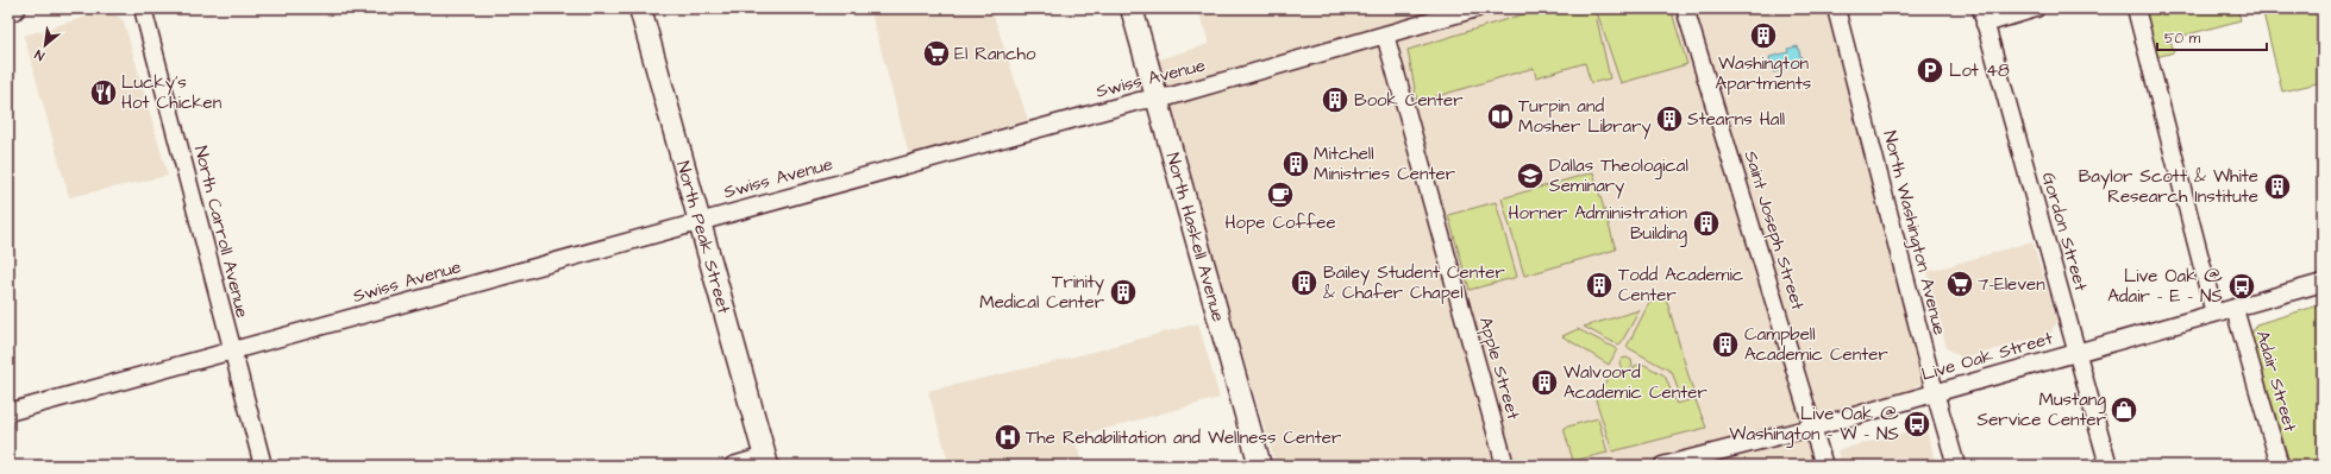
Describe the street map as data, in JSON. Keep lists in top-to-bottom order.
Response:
{
  "streets": {
    "main road": ["North Peak Street", "North Haskell Avenue"],
    "street": [
      "Swiss Avenue",
      "Saint Joseph Street",
      "North Carroll Avenue",
      "Gordon Street",
      "North Washington Avenue",
      "Live Oak Street",
      "Apple Street",
      "Adair Street"
    ]
  },
  "crossings": [
    ["Swiss Avenue", "North Carroll Avenue"],
    ["Swiss Avenue", "North Peak Street"],
    ["Swiss Avenue", "North Haskell Avenue"],
    ["Swiss Avenue", "Apple Street"],
    ["Saint Joseph Street", "Live Oak Street"],
    ["Gordon Street", "Live Oak Street"],
    ["North Washington Avenue", "Live Oak Street"],
    ["Live Oak Street", "Adair Street"]
  ],
  "places": {
    "building": [
      "Washington Apartments",
      "Book Center",
      "Stearns Hall",
      "Mitchell Ministries Center",
      "Baylor Scott & White Research Institute",
      "Horner Administration Building",
      "Bailey Student Center & Chafer Chapel",
      "Todd Academic Center",
      "Trinity Medical Center",
      "Campbell Academic Center",
      "Walvoord Academic Center"
    ],
    "supermarket": ["El Rancho", "7-Eleven"],
    "parking": ["Lot 48"],
    "restaurant": ["Lucky’s Hot Chicken"],
    "library": ["Turpin and Mosher Library"],
    "school or university": ["Dallas Theological Seminary"],
    "cafe": ["Hope Coffee"],
    "bus stop": ["Live Oak @ Adair - E - NS", "Live Oak @ Washington - W - NS"],
    "shop": ["Mustang Service Center"],
    "hospital": ["The Rehabilitation and Wellness Center"]
  },
  "scale_bar": "50 m",
  "north": "bottom left"
}
